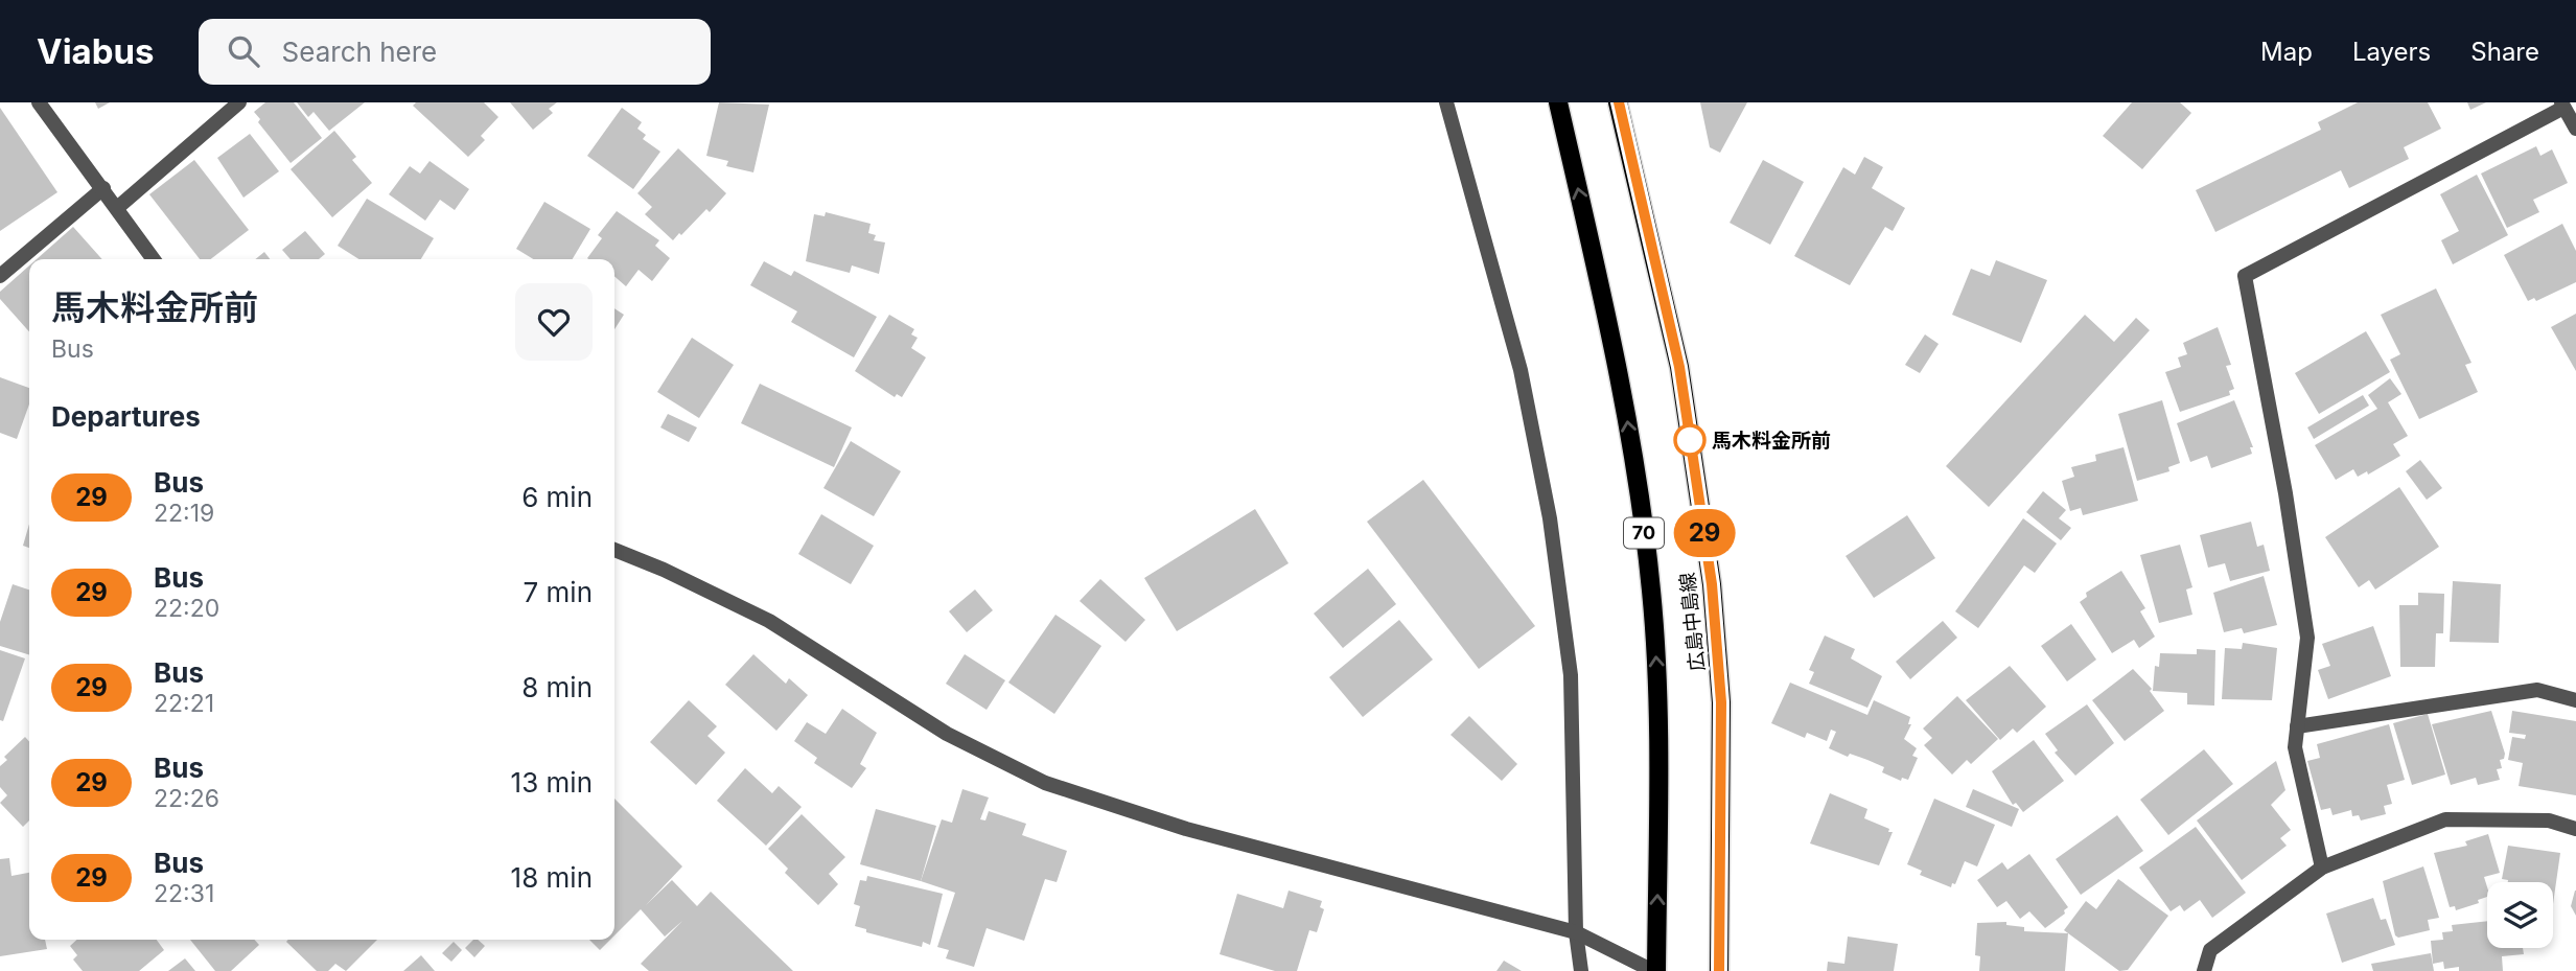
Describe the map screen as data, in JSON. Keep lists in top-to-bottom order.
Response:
{
  "streets": {
    "main road": ["70", "広島中島線"]
  },
  "places": ["馬木料金所前"],
  "lines": ["bus line 29"],
  "page": {
    "header": "Viabus",
    "search": "Search here",
    "nav": ["Map", "Layers", "Share"],
    "on_map": "29",
    "heading": [
      ["馬木料金所前", "Bus"],
      "Departures"
    ],
    "list": [
      {
        "mark": "29",
        "name": "Bus",
        "note": "22:19",
        "value": "6 min"
      },
      {
        "mark": "29",
        "name": "Bus",
        "note": "22:20",
        "value": "7 min"
      },
      {
        "mark": "29",
        "name": "Bus",
        "note": "22:21",
        "value": "8 min"
      },
      {
        "mark": "29",
        "name": "Bus",
        "note": "22:26",
        "value": "13 min"
      },
      {
        "mark": "29",
        "name": "Bus",
        "note": "22:31",
        "value": "18 min"
      }
    ]
  }
}
